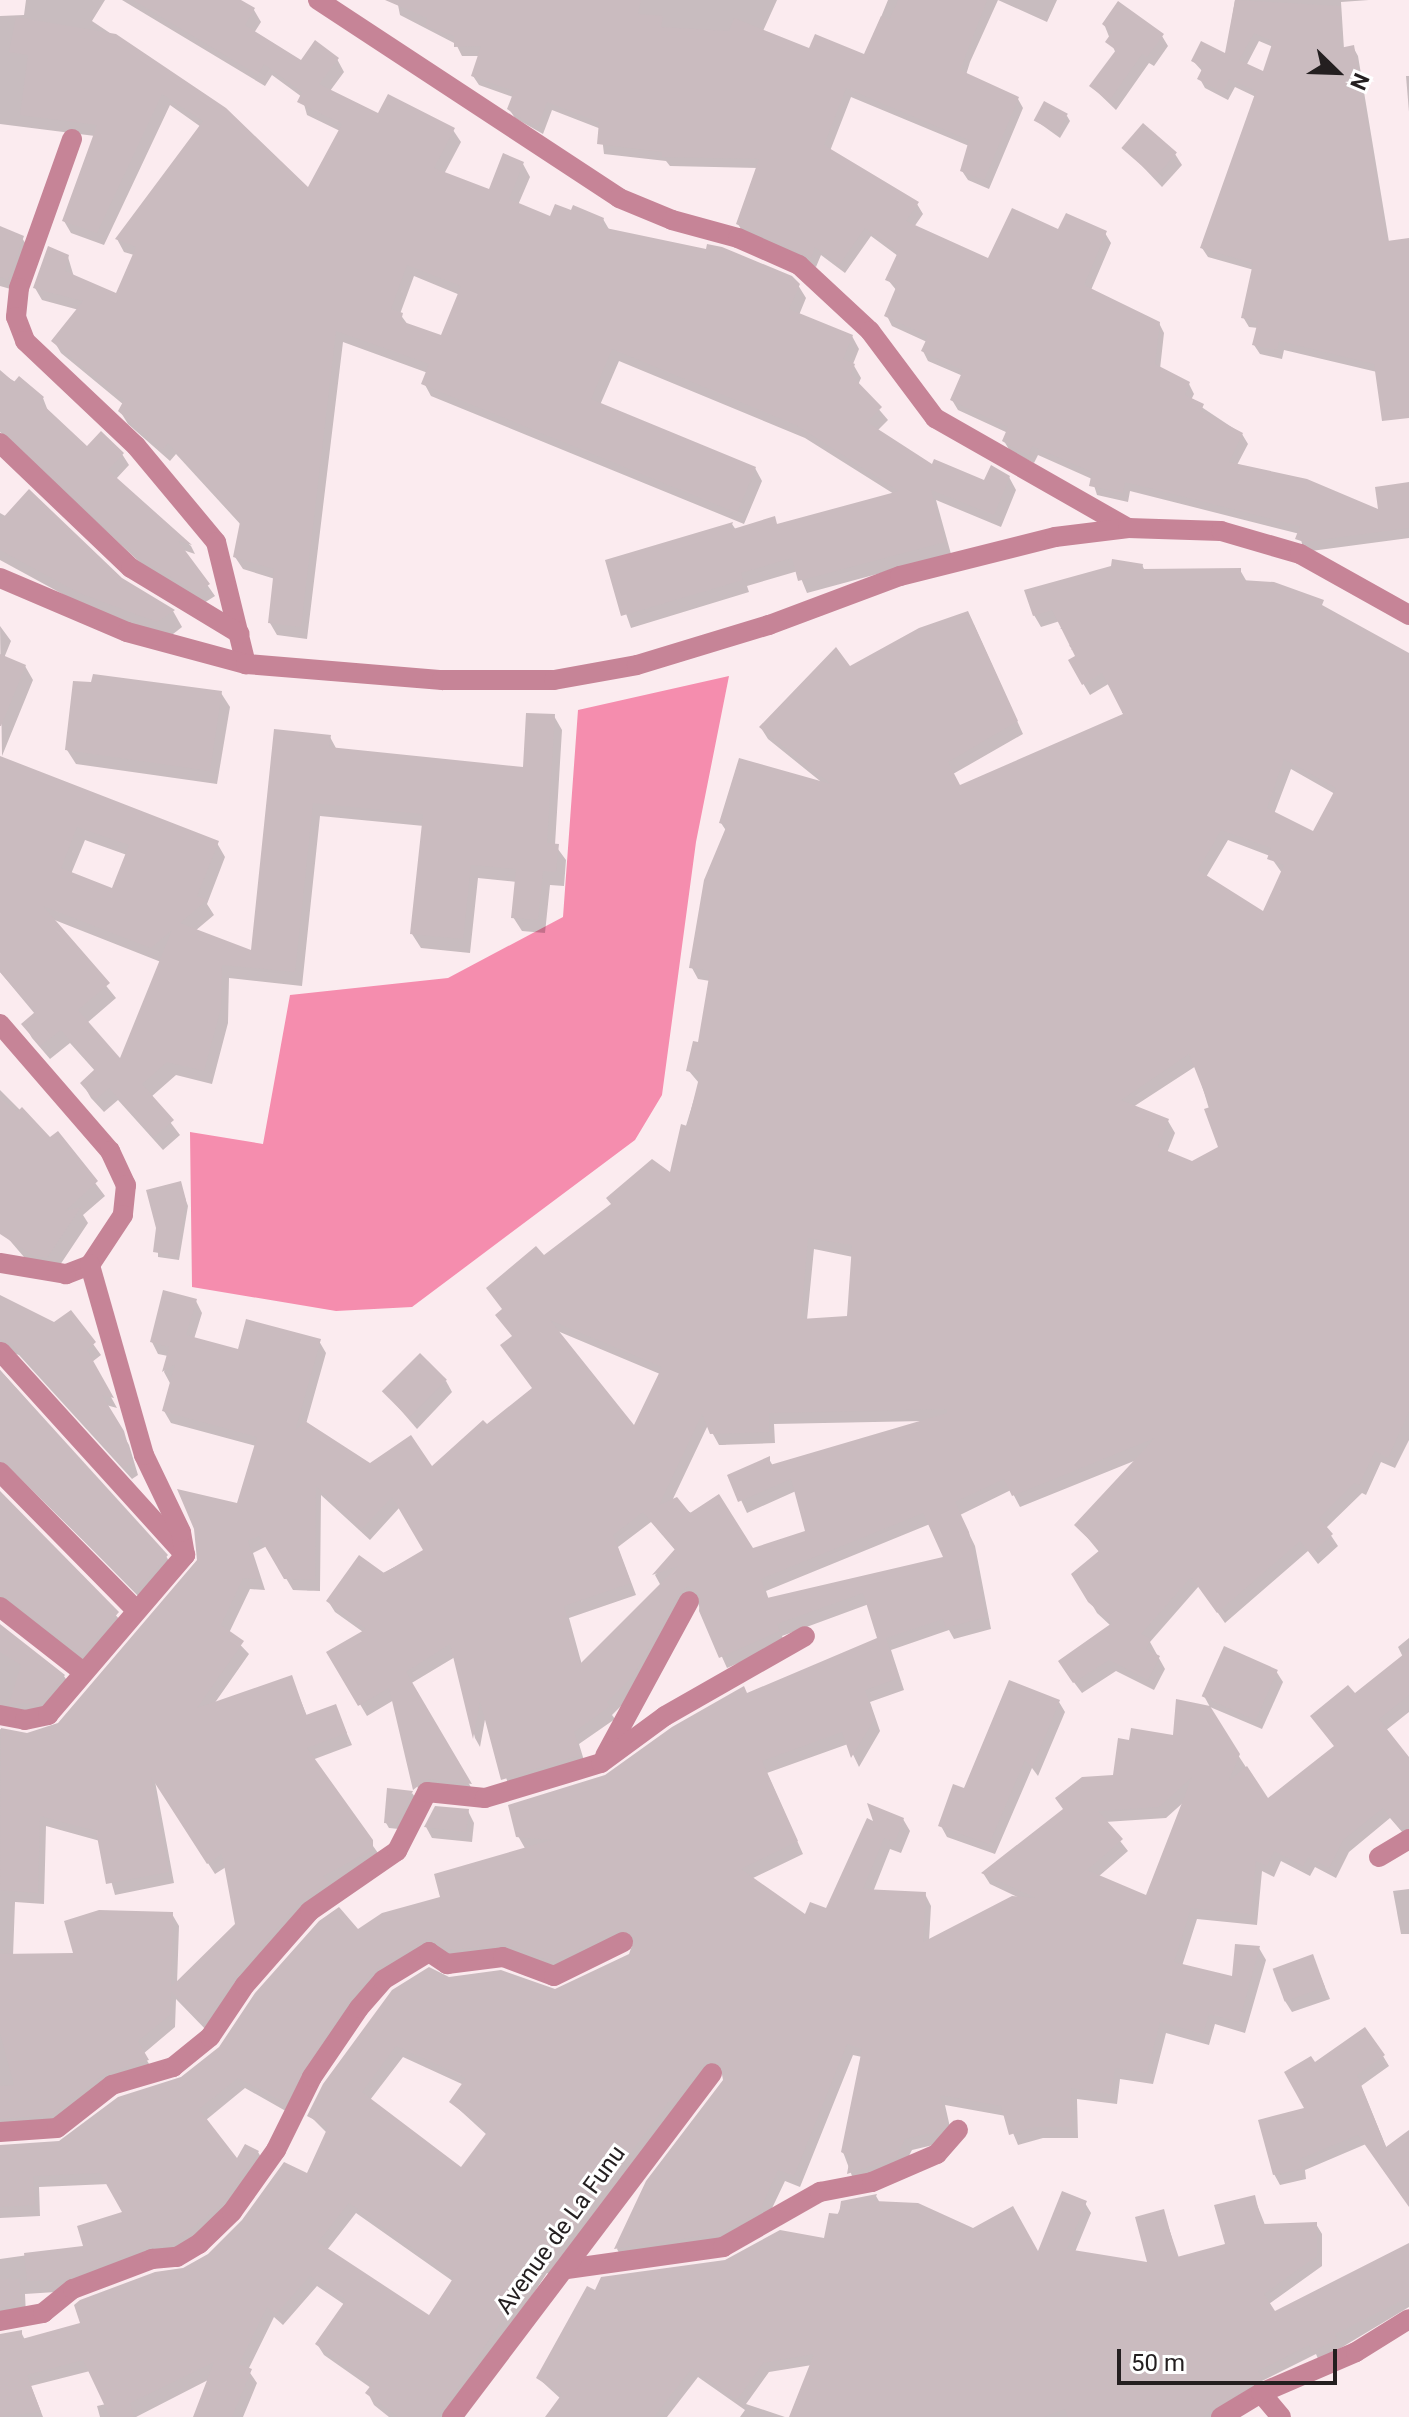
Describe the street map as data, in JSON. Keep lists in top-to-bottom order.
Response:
{
  "streets": {
    "street": ["Avenue de La Funu"]
  },
  "scale_bar": "50 m",
  "north": "bottom right"
}
